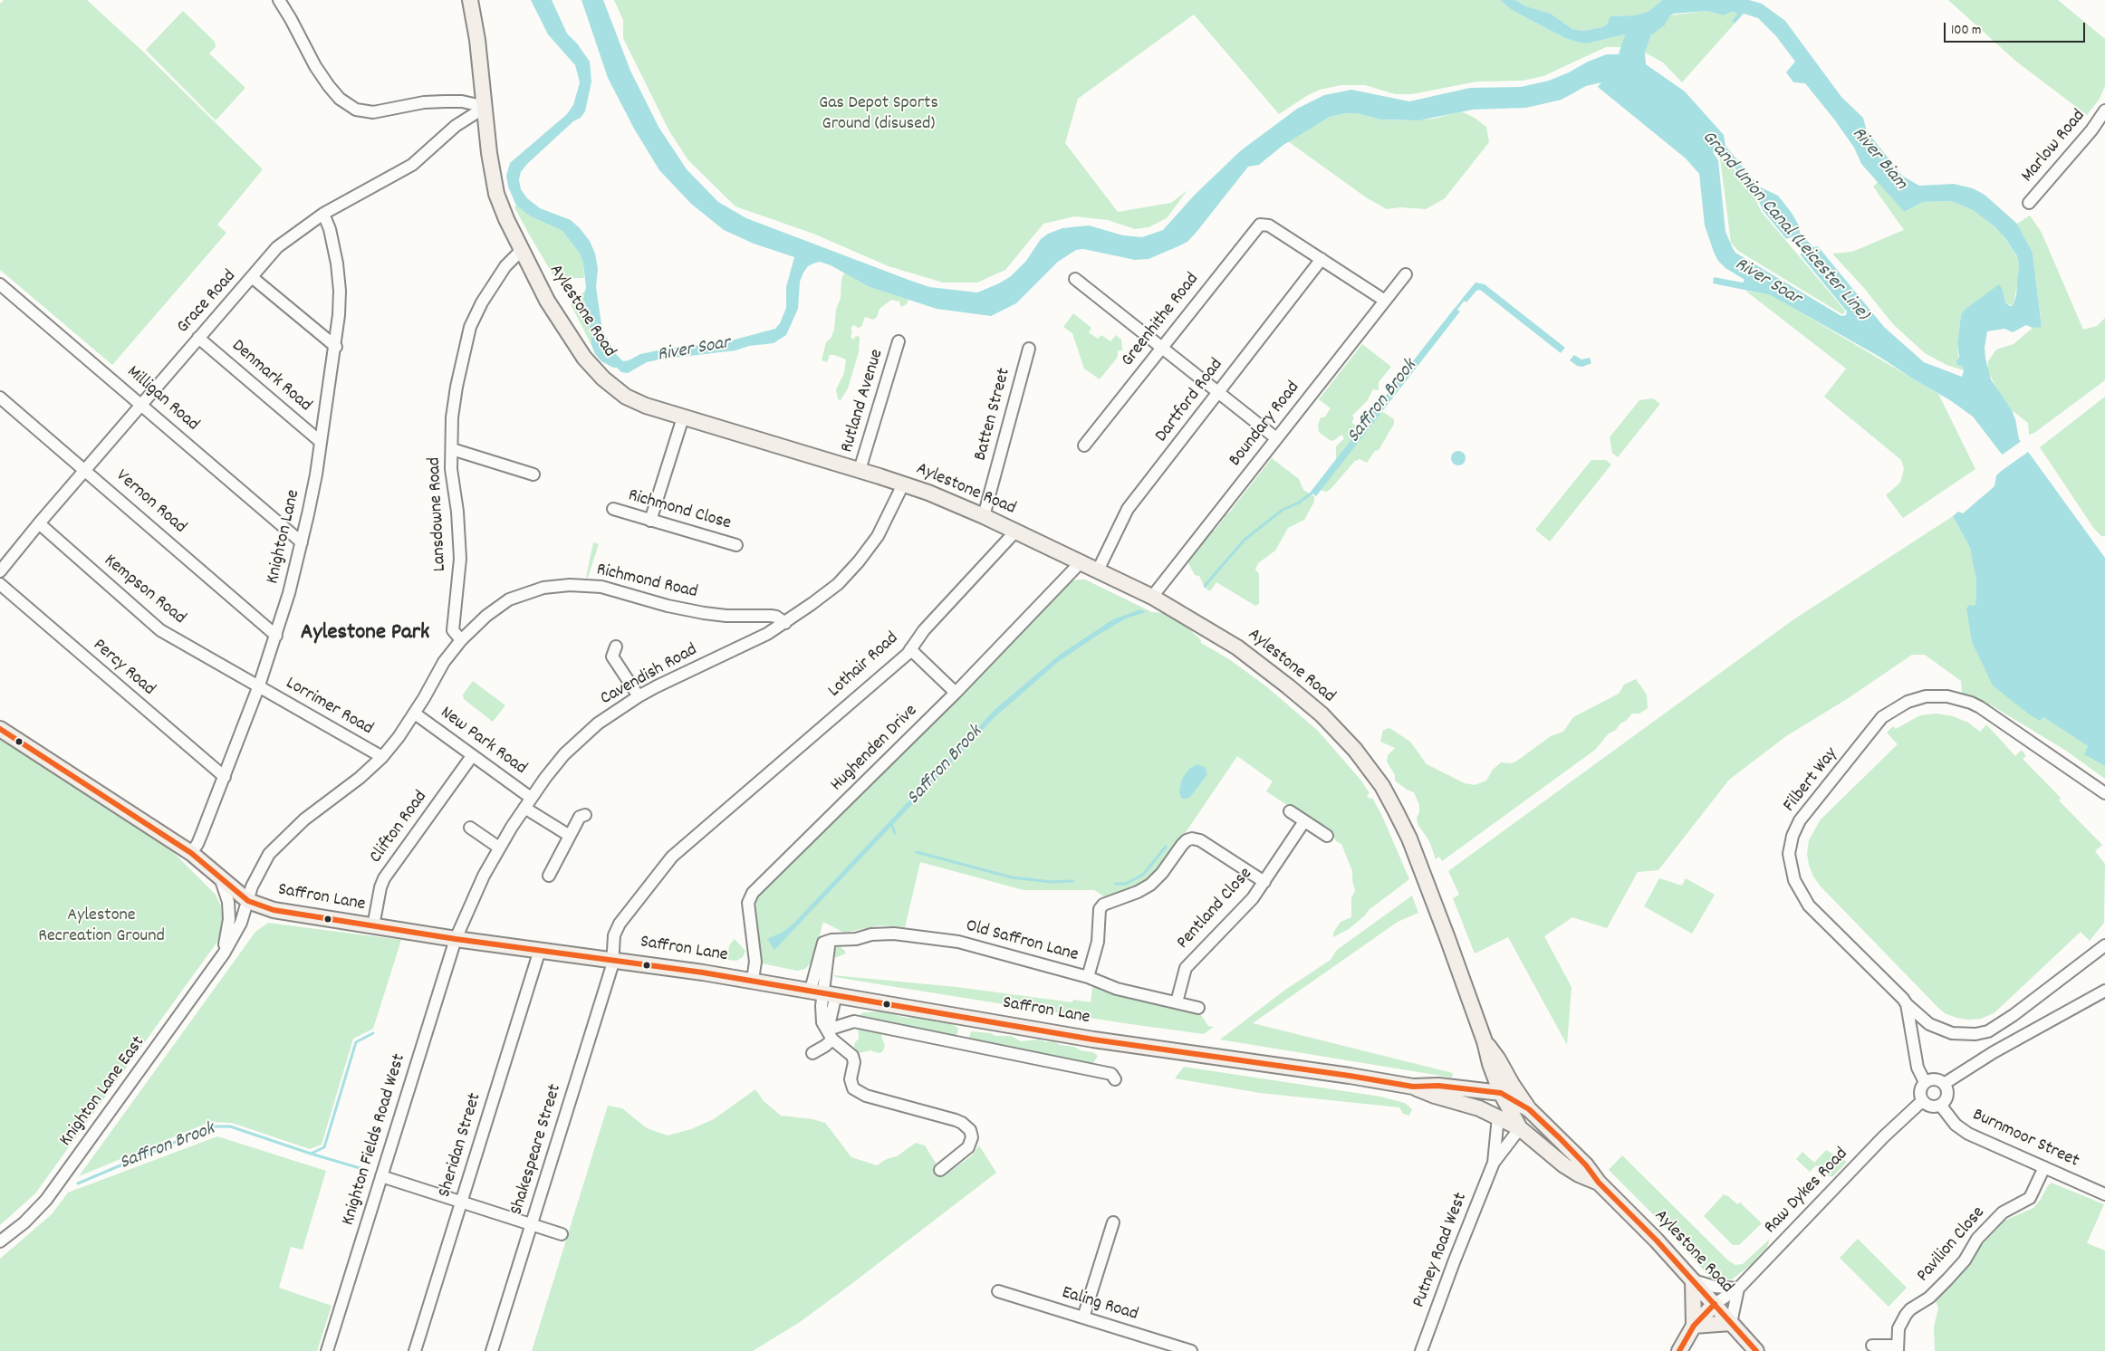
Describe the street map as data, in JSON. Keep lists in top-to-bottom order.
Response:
{
  "streets": {
    "main road": ["Aylestone Road", "Saffron Lane"],
    "street": [
      "Marlow Road",
      "Grace Road",
      "Greenhithe Road",
      "Denmark Road",
      "Milligan Road",
      "Rutland Avenue",
      "Dartford Road",
      "Batten Street",
      "Boundary Road",
      "Vernon Road",
      "Richmond Close",
      "Lansdowne Road",
      "Knighton Lane",
      "Richmond Road",
      "Kempson Road",
      "Lothair Road",
      "Percy Road",
      "Cavendish Road",
      "Lorrimer Road",
      "New Park Road",
      "Hughenden Drive",
      "Filbert Way",
      "Clifton Road",
      "Pentland Close",
      "Old Saffron Lane",
      "Knighton Lane East",
      "Burnmoor Street",
      "Knighton Fields Road West",
      "Sheridan Street",
      "Shakespeare Street",
      "Raw Dykes Road",
      "Pavilion Close",
      "Putney Road West",
      "Ealing Road"
    ]
  },
  "crossings": [
    ["Grace Road", "Aylestone Road"],
    ["Grace Road", "Denmark Road"],
    ["Grace Road", "Milligan Road"],
    ["Grace Road", "Vernon Road"],
    ["Grace Road", "Knighton Lane"],
    ["Grace Road", "Kempson Road"],
    ["Aylestone Road", "Rutland Avenue"],
    ["Aylestone Road", "Dartford Road"],
    ["Aylestone Road", "Batten Street"],
    ["Aylestone Road", "Boundary Road"],
    ["Aylestone Road", "Lansdowne Road"],
    ["Aylestone Road", "Lothair Road"],
    ["Aylestone Road", "Cavendish Road"],
    ["Aylestone Road", "Hughenden Drive"],
    ["Aylestone Road", "Saffron Lane"],
    ["Aylestone Road", "Raw Dykes Road"],
    ["Aylestone Road", "Putney Road West"],
    ["Greenhithe Road", "Dartford Road"],
    ["Denmark Road", "Knighton Lane"],
    ["Milligan Road", "Knighton Lane"],
    ["Vernon Road", "Knighton Lane"],
    ["Lansdowne Road", "Richmond Road"],
    ["Knighton Lane", "Kempson Road"],
    ["Knighton Lane", "Percy Road"],
    ["Knighton Lane", "Lorrimer Road"],
    ["Knighton Lane", "Saffron Lane"],
    ["Richmond Road", "Cavendish Road"],
    ["Kempson Road", "Lorrimer Road"],
    ["Lothair Road", "Saffron Lane"],
    ["Lothair Road", "Shakespeare Street"],
    ["Cavendish Road", "New Park Road"],
    ["Cavendish Road", "Saffron Lane"],
    ["Cavendish Road", "Knighton Fields Road West"],
    ["New Park Road", "Clifton Road"],
    ["Hughenden Drive", "Saffron Lane"],
    ["Clifton Road", "Saffron Lane"],
    ["Saffron Lane", "Old Saffron Lane"],
    ["Saffron Lane", "Knighton Lane East"],
    ["Saffron Lane", "Knighton Fields Road West"],
    ["Saffron Lane", "Sheridan Street"],
    ["Saffron Lane", "Shakespeare Street"],
    ["Saffron Lane", "Putney Road West"],
    ["Pentland Close", "Old Saffron Lane"],
    ["Burnmoor Street", "Raw Dykes Road"],
    ["Burnmoor Street", "Pavilion Close"]
  ],
  "districts": ["Aylestone Park"],
  "water": [
    "River Biam",
    "Grand Union Canal (Leicester Line)",
    "River Soar",
    "Saffron Brook"
  ],
  "parks": ["Gas Depot Sports Ground (disused)", "Aylestone Recreation Ground"],
  "scale_bar": "100 m"
}
